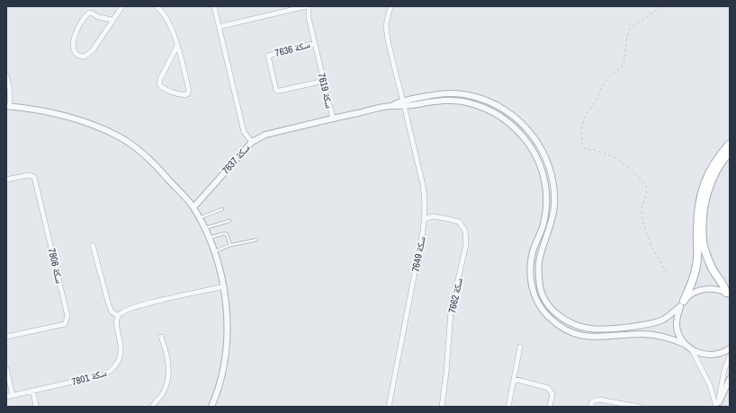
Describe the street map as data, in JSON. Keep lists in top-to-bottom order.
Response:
{
  "streets": {
    "street": [
      "سكة 7636",
      "سكة 7619",
      "سكة 7637",
      "سكة 7649",
      "سكة 7806",
      "سكة 7662",
      "سكة 7801"
    ]
  },
  "crossings": [
    ["سكة 7636", "سكة 7619"],
    ["سكة 7619", "سكة 7637"],
    ["سكة 7619", "سكة 7649"],
    ["سكة 7649", "سكة 7662"]
  ]
}
